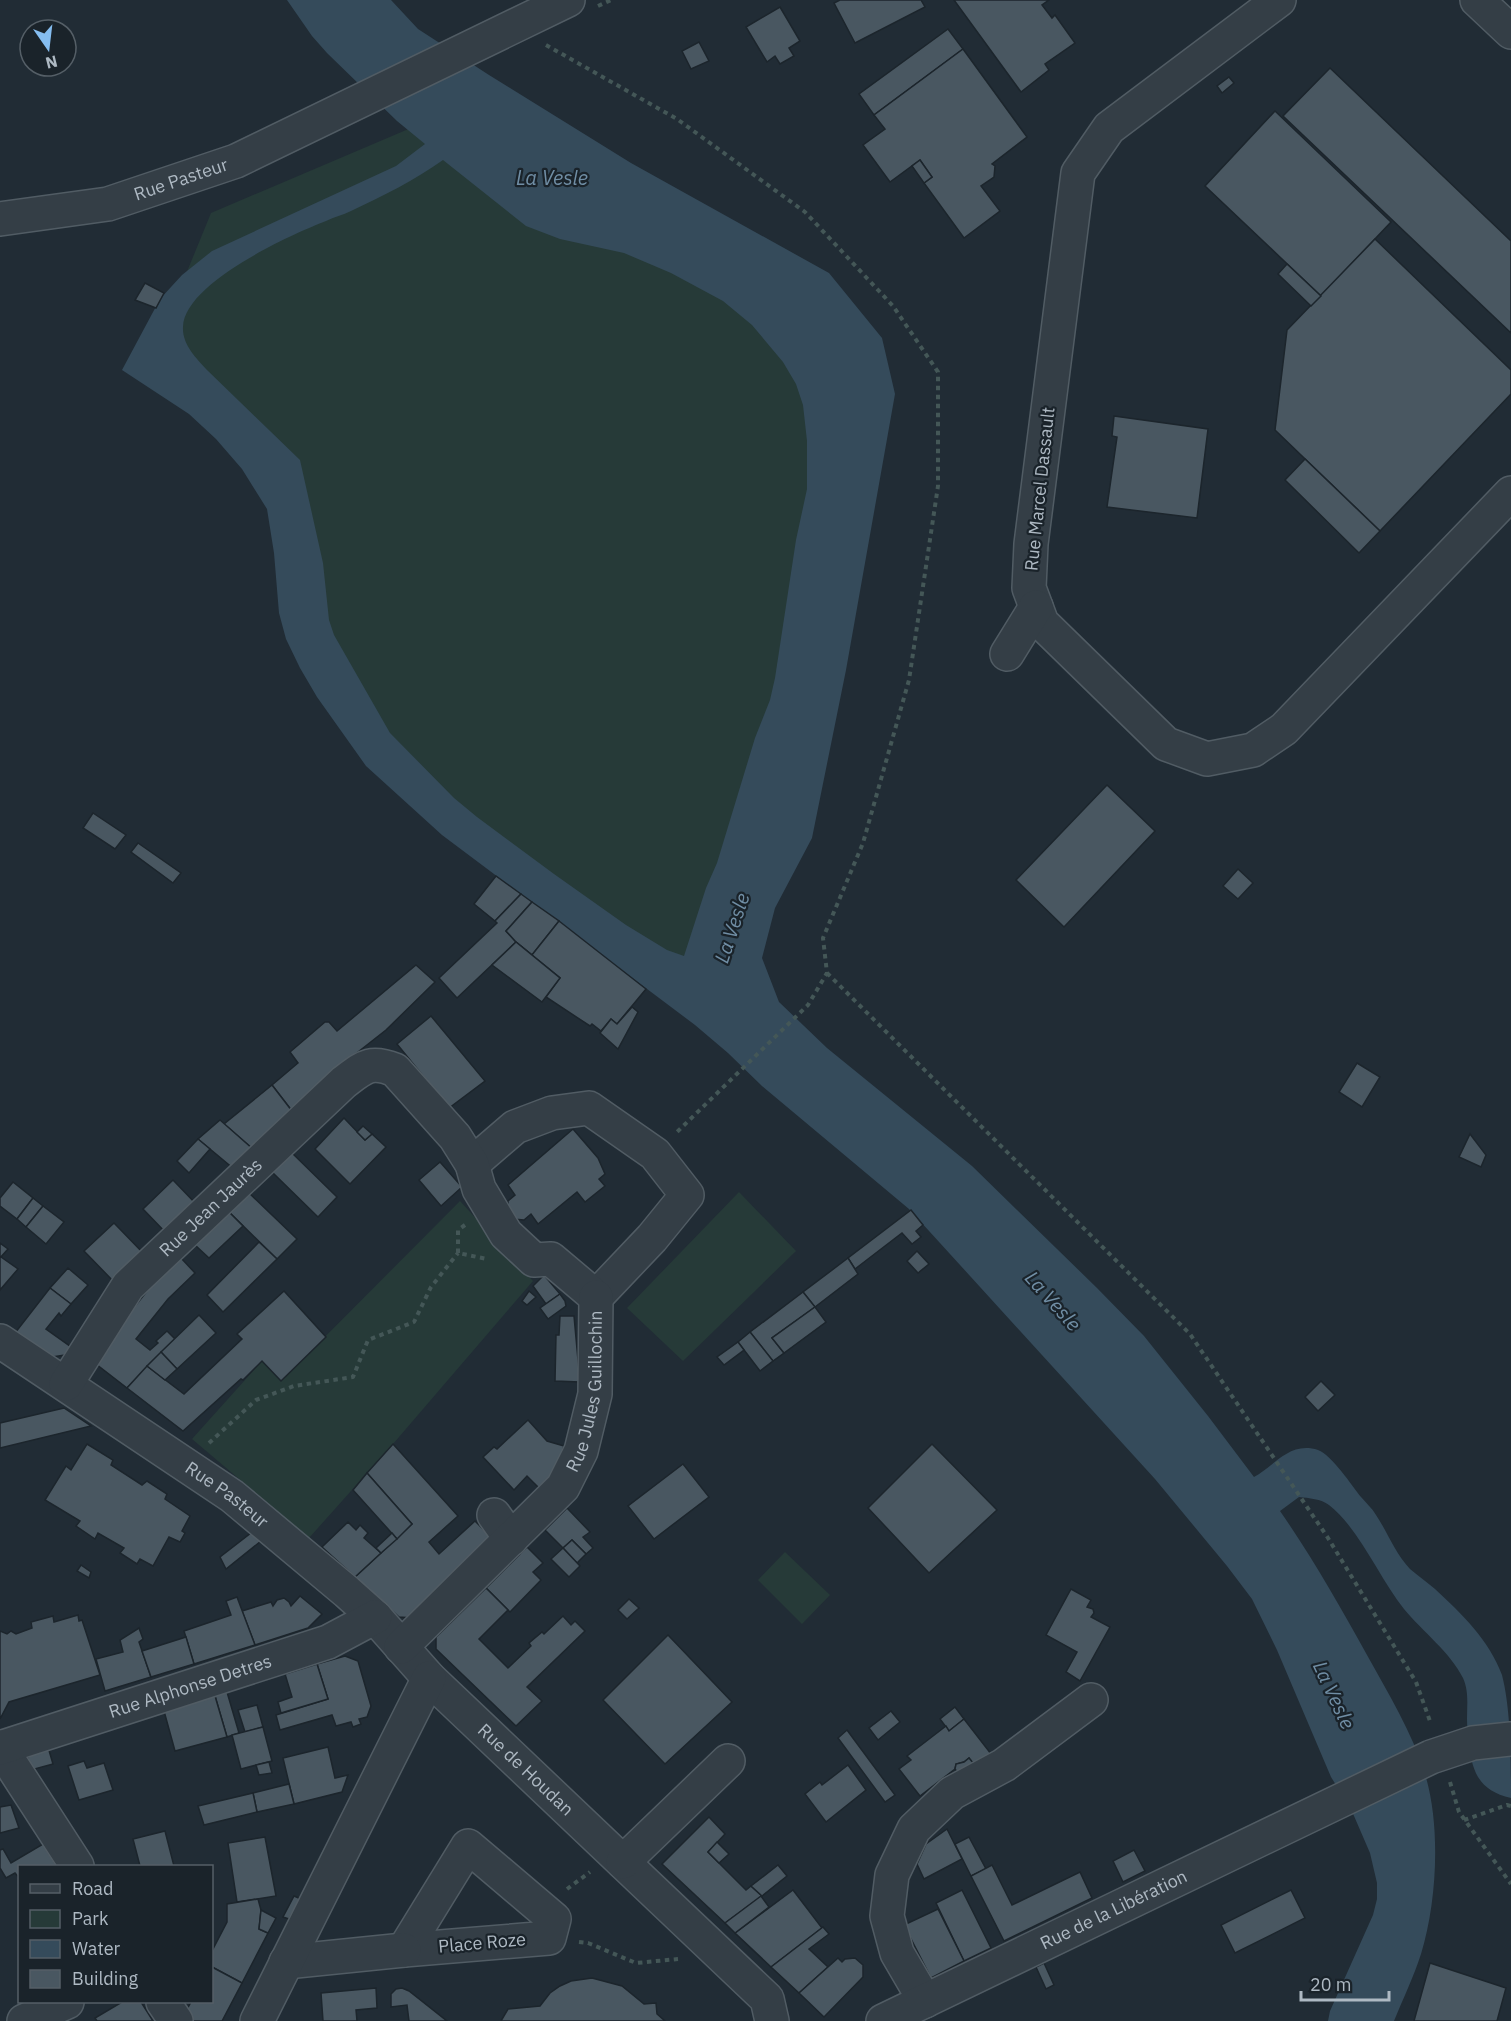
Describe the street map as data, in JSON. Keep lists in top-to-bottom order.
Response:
{
  "streets": {
    "street": [
      "Rue Pasteur",
      "Rue Marcel Dassault",
      "Rue Jean Jaurès",
      "Rue Jules Guillochin",
      "Rue Alphonse Detres",
      "Rue de Houdan",
      "Rue de la Libération",
      "Place Roze"
    ]
  },
  "crossings": [
    ["Rue Pasteur", "Rue Jean Jaurès"],
    ["Rue Pasteur", "Rue Jules Guillochin"],
    ["Rue Pasteur", "Rue Alphonse Detres"],
    ["Rue Pasteur", "Rue de Houdan"],
    ["Rue Jean Jaurès", "Rue Jules Guillochin"]
  ],
  "water": ["La Vesle"],
  "legend": [
    "Road",
    "Park",
    "Water",
    "Building"
  ],
  "scale_bar": "20 m",
  "north": "bottom"
}
